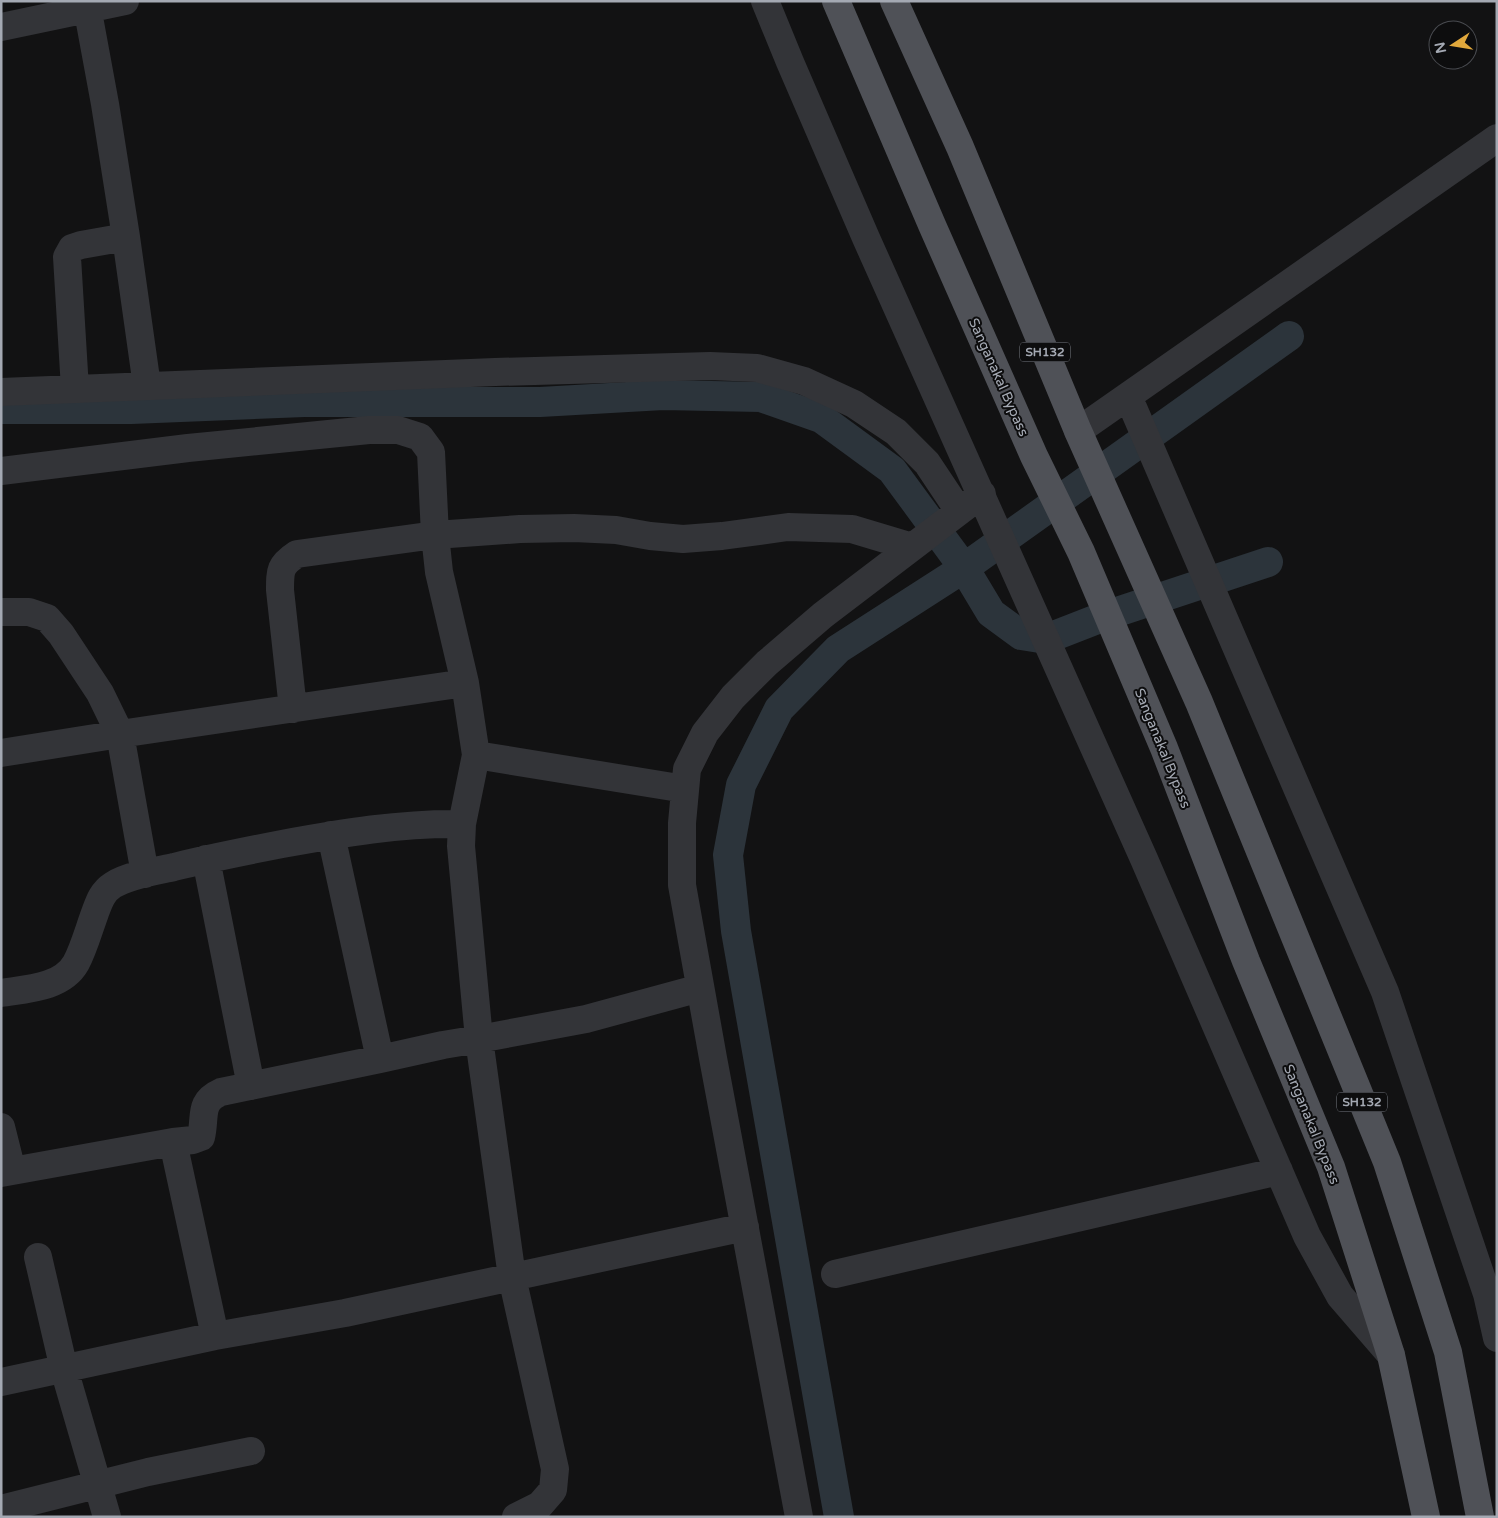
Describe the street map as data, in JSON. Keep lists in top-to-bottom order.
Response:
{
  "streets": {
    "main road": ["SH132", "Sanganakal Bypass"]
  },
  "north": "left"
}
